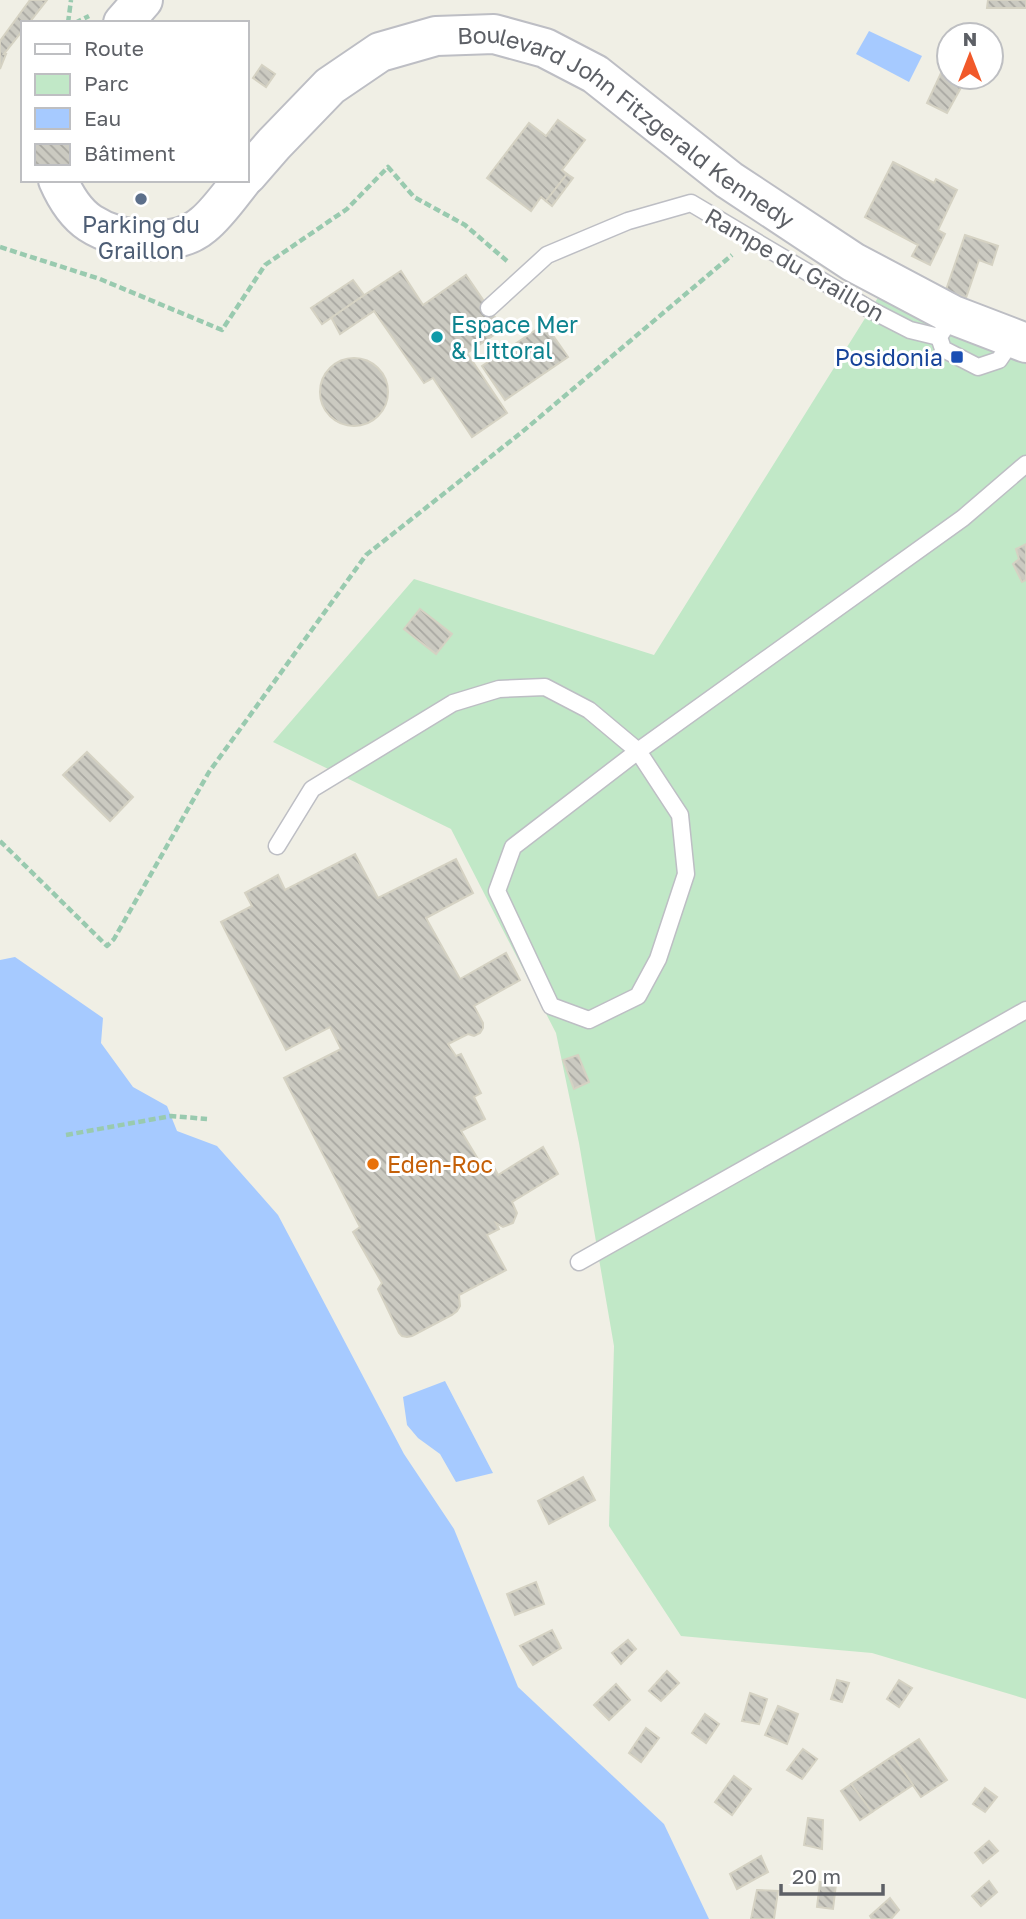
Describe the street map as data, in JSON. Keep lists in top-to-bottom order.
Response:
{
  "streets": {
    "street": ["Boulevard John Fitzgerald Kennedy"],
    "lane": ["Rampe du Graillon"]
  },
  "crossings": [
    ["Boulevard John Fitzgerald Kennedy", "Rampe du Graillon"]
  ],
  "places": {
    "other": ["Parking du Graillon", "Espace Mer & Littoral", "Eden-Roc"],
    "transit": ["Posidonia"]
  },
  "legend": [
    "Route",
    "Parc",
    "Eau",
    "Bâtiment"
  ],
  "scale_bar": "20 m",
  "north": "top"
}
